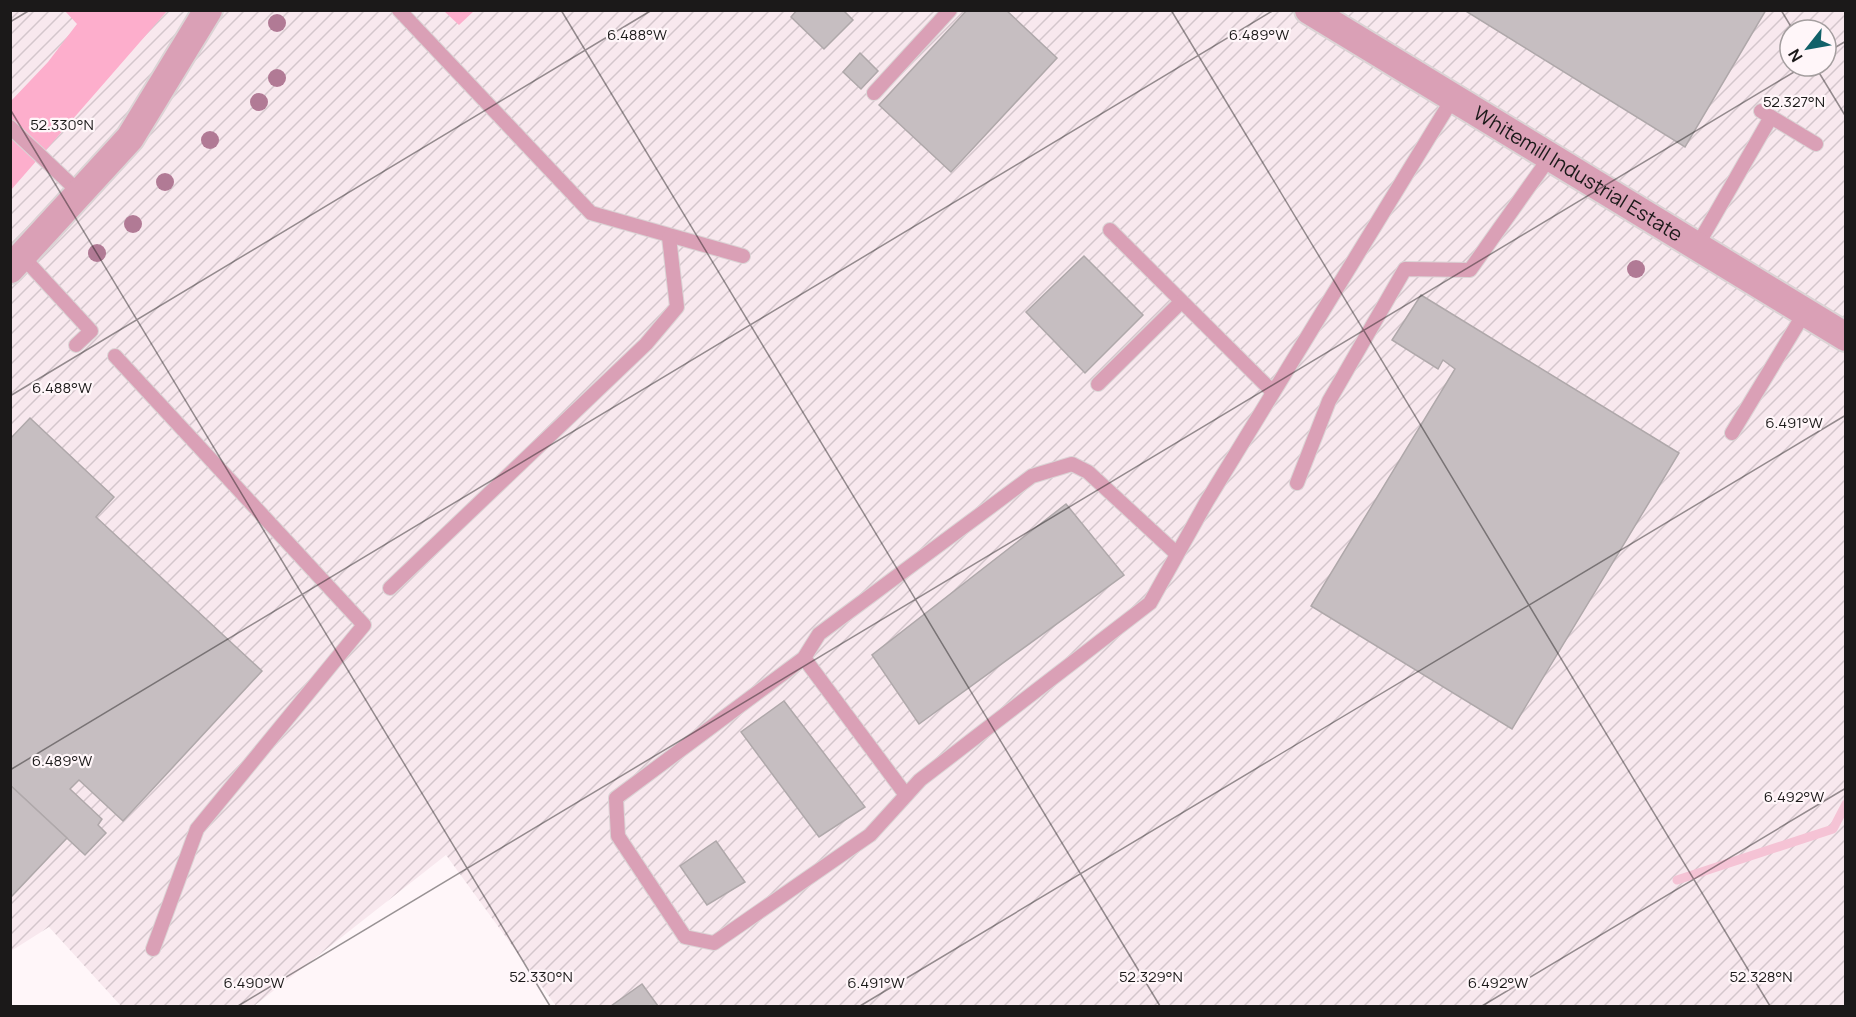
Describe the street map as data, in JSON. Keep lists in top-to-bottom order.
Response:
{
  "streets": {
    "street": ["Whitemill Industrial Estate"]
  },
  "north": "bottom left",
  "coordinates": [
    "6.488°W",
    "6.489°W",
    "52.327°N",
    "52.330°N",
    "6.491°W",
    "6.492°W",
    "52.329°N",
    "52.328°N",
    "6.490°W"
  ]
}
